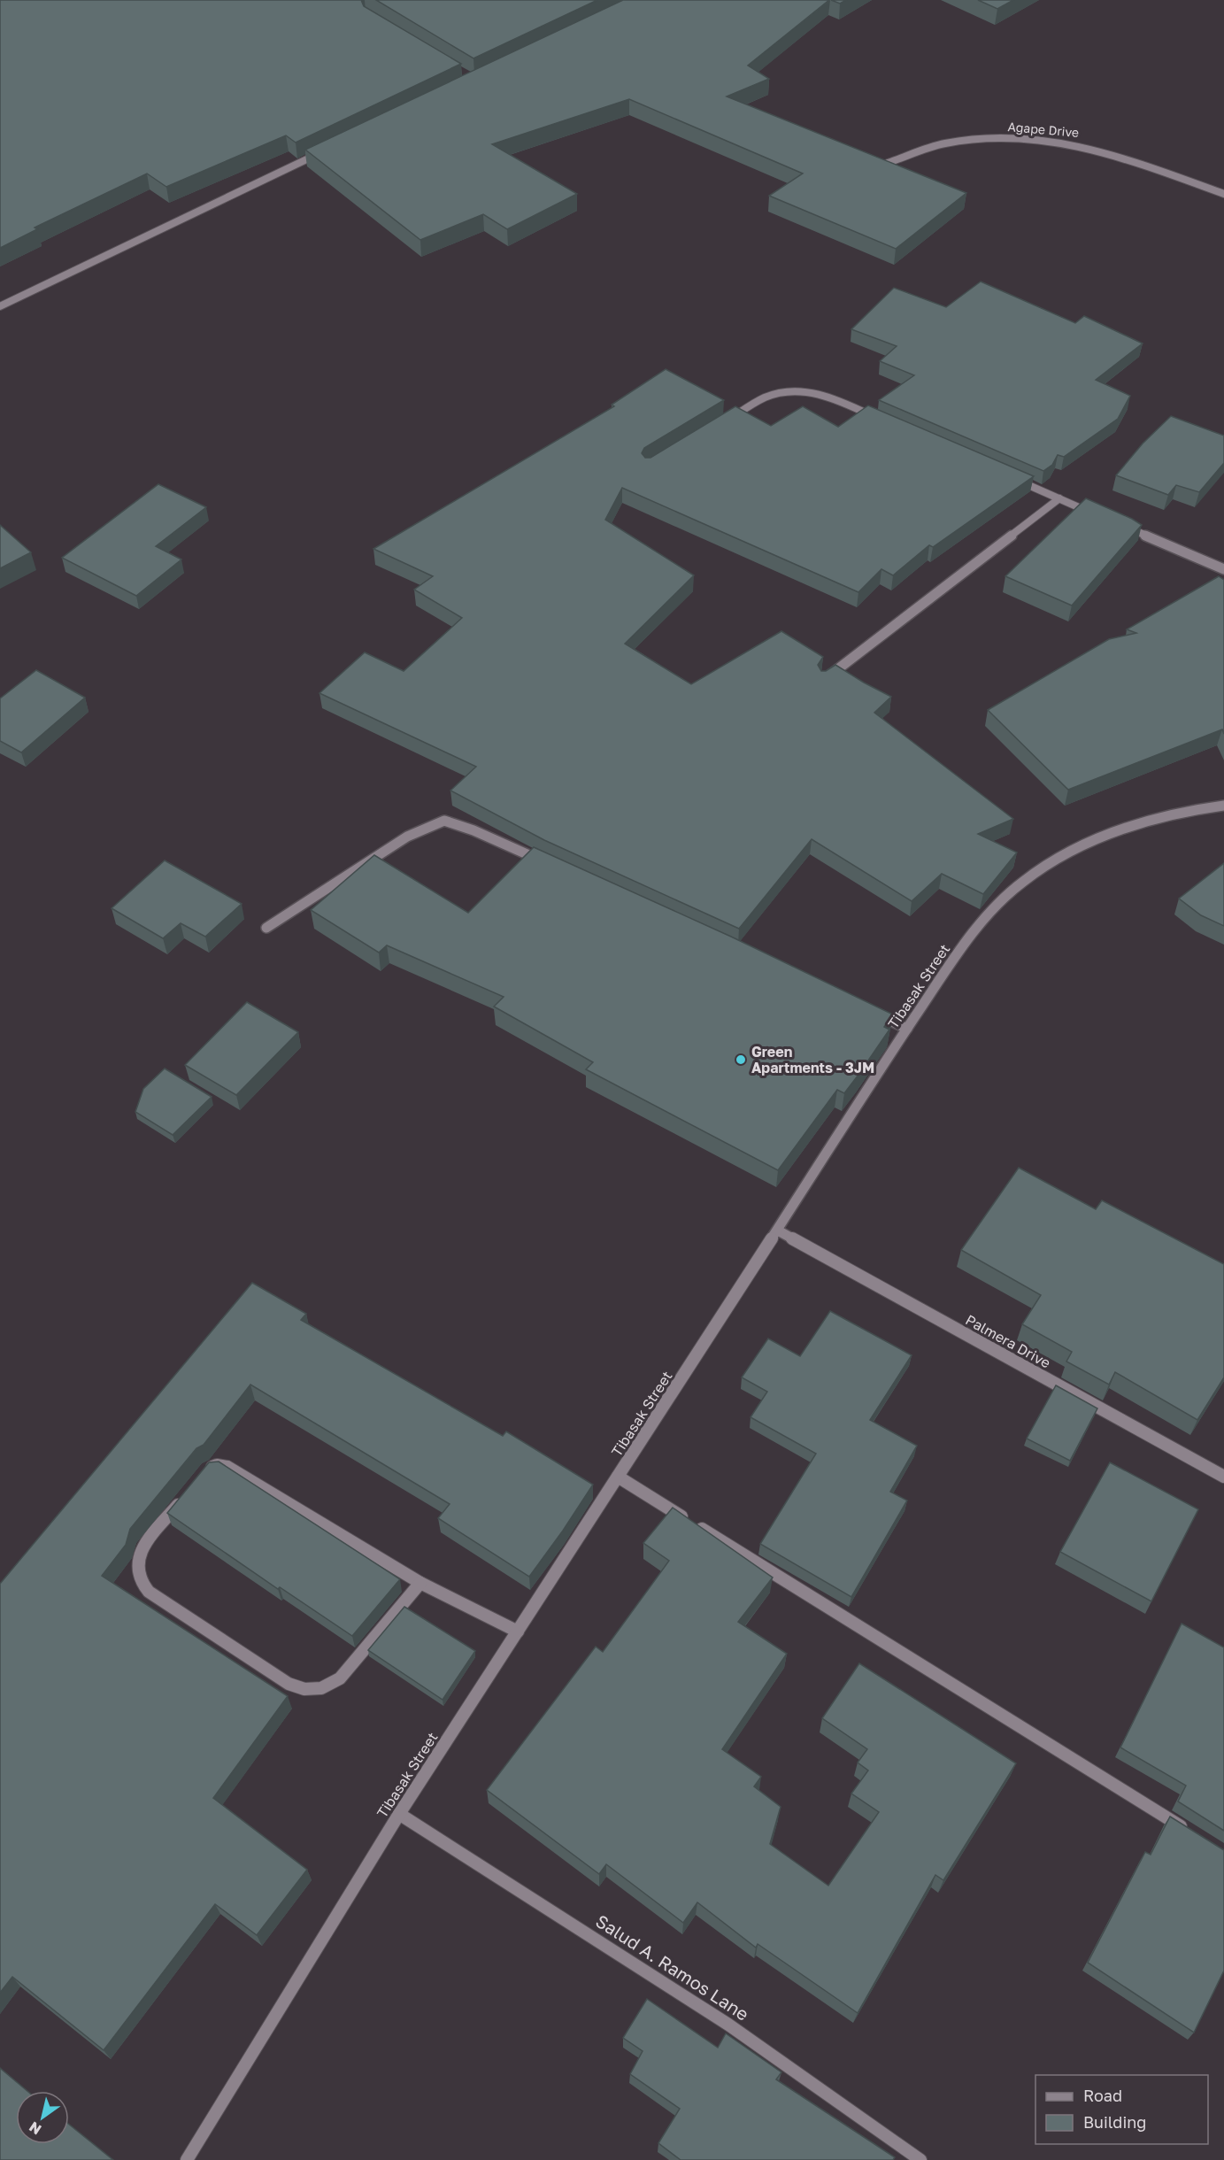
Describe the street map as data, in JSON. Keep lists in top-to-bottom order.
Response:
{
  "streets": {
    "street": [
      "Agape Drive",
      "Tibasak Street",
      "Palmera Drive",
      "Salud A. Ramos Lane"
    ]
  },
  "crossings": [
    ["Tibasak Street", "Palmera Drive"],
    ["Tibasak Street", "Salud A. Ramos Lane"]
  ],
  "places": ["Green Apartments - 3JM"],
  "legend": ["Road", "Building"],
  "north": "bottom left"
}
